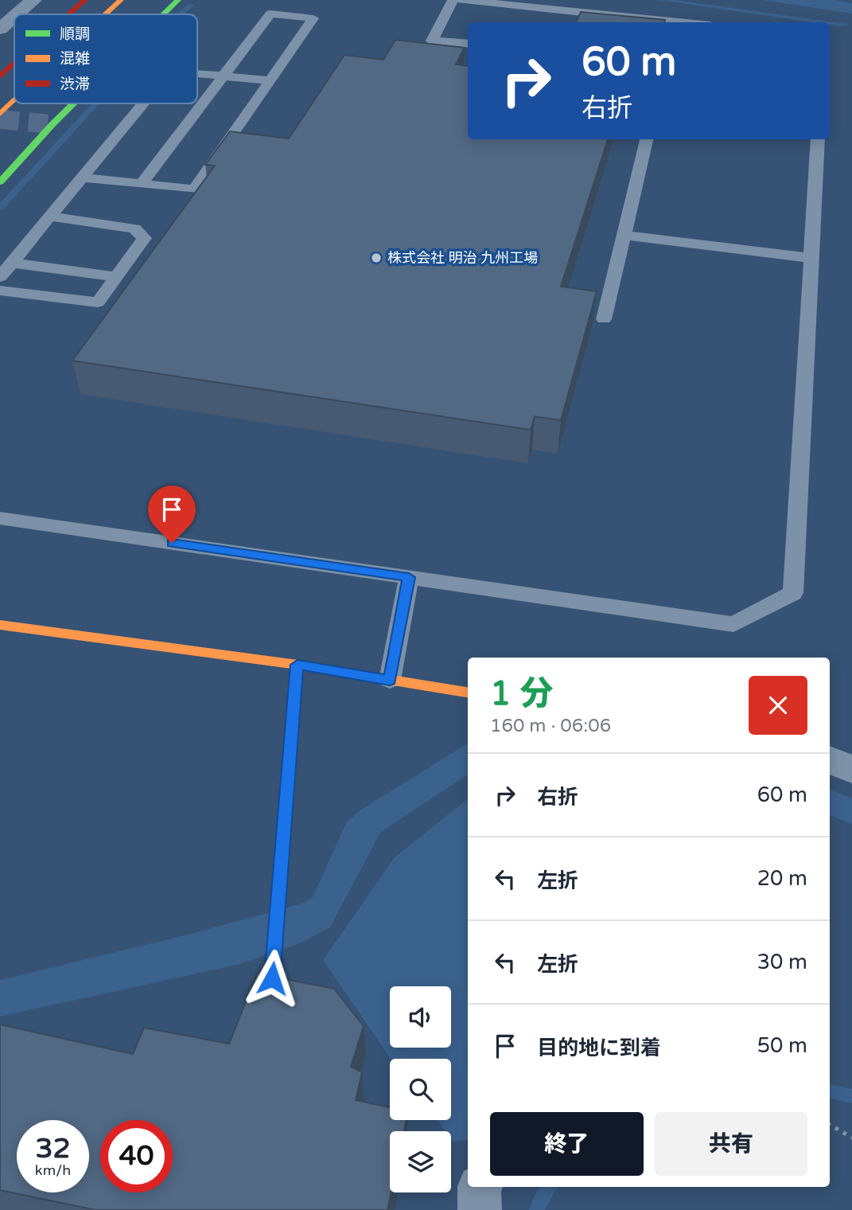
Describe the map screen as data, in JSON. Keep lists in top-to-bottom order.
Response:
{
  "places": ["株式会社 明治 九州工場"],
  "legend": ["順調", "混雑", "渋滞"],
  "page": {
    "turn": ["60 m", "右折"],
    "heading": ["1 分", "160 m · 06:06"],
    "list": [
      {
        "name": "右折",
        "value": "60 m"
      },
      {
        "name": "左折",
        "value": "20 m"
      },
      {
        "name": "左折",
        "value": "30 m"
      },
      {
        "name": "目的地に到着",
        "value": "50 m"
      }
    ],
    "buttons": ["終了", "共有"],
    "speed": "32 km/h",
    "limit": "40"
  }
}
